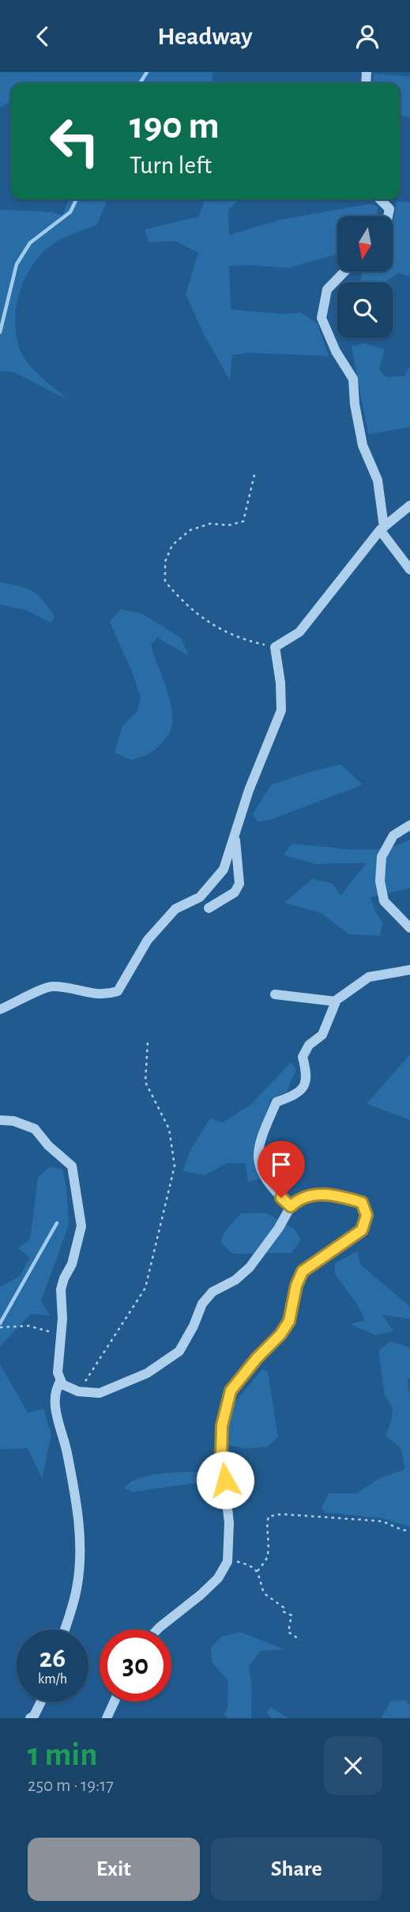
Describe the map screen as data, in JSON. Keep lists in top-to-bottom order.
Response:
{
  "north": "bottom",
  "page": {
    "header": "Headway",
    "turn": ["190 m", "Turn left"],
    "speed": "26 km/h",
    "limit": "30",
    "heading": ["1 min", "250 m · 19:17"],
    "buttons": ["Exit", "Share"]
  }
}
